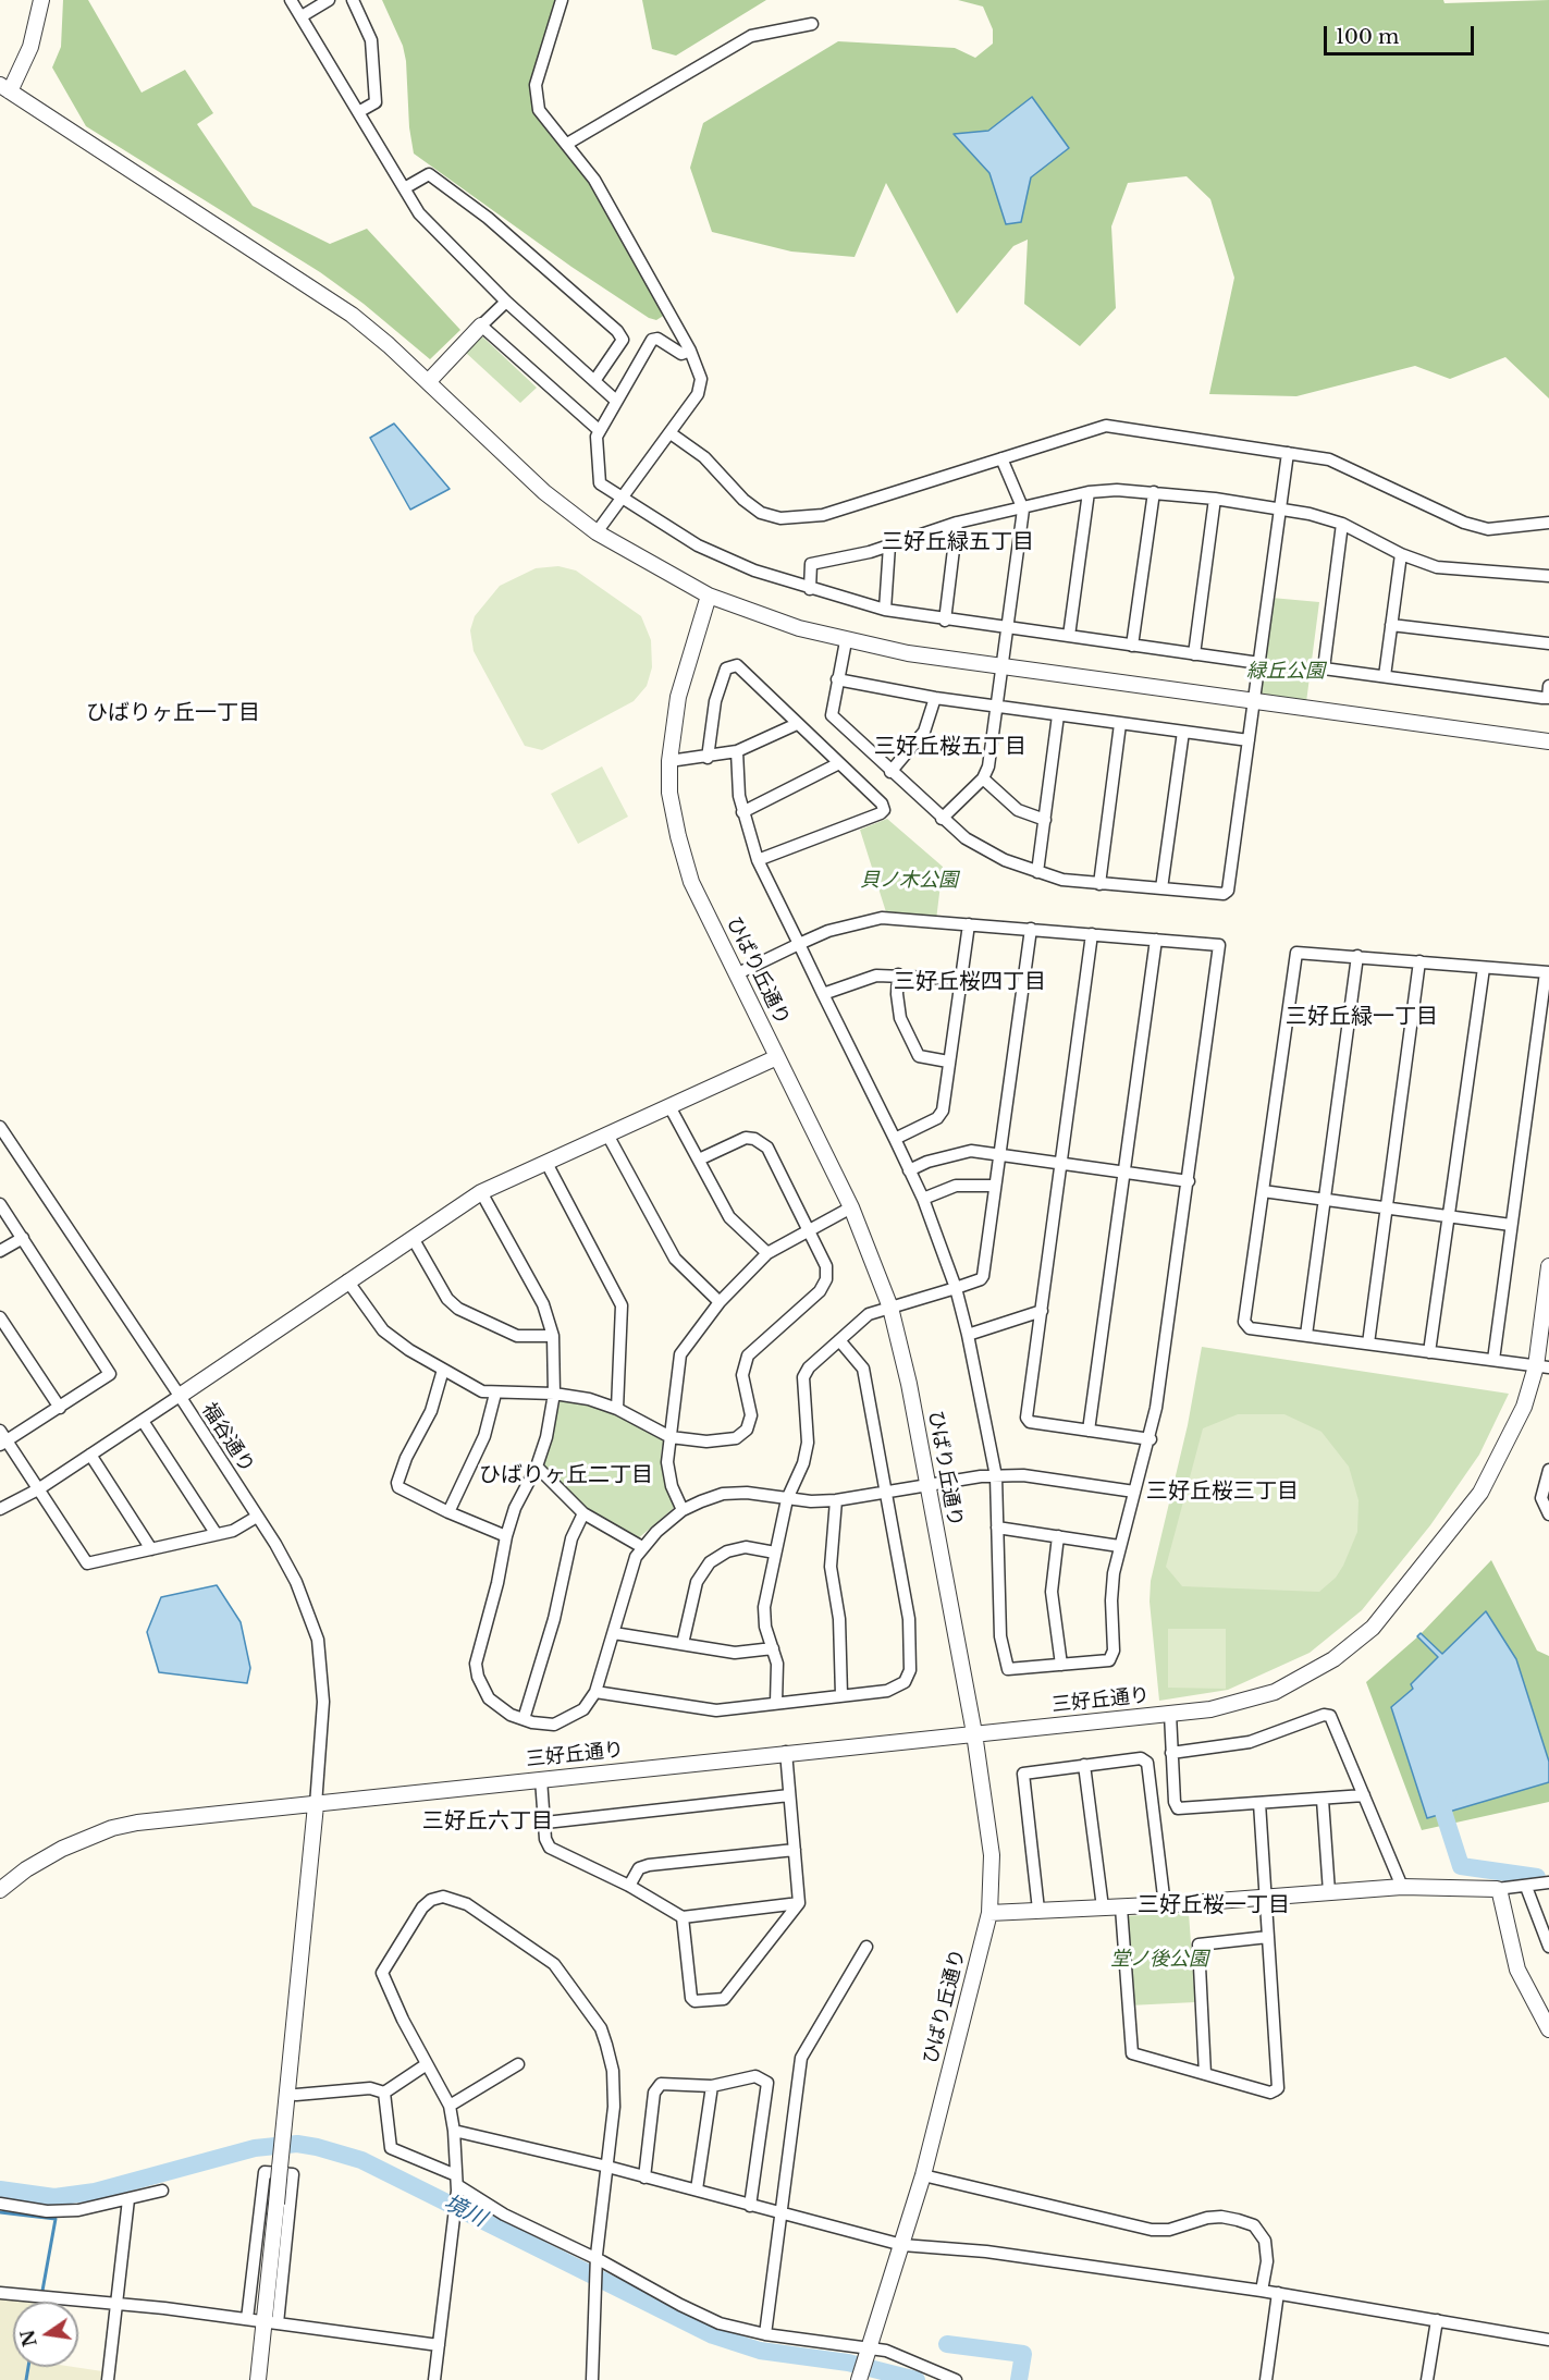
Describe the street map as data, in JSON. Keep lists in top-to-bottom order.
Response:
{
  "streets": {
    "street": ["ひばり丘通り", "福谷通り", "三好丘通り"]
  },
  "crossings": [
    ["ひばり丘通り", "三好丘通り"],
    ["福谷通り", "三好丘通り"]
  ],
  "districts": [
    "三好丘緑五丁目",
    "ひばりヶ丘一丁目",
    "三好丘桜五丁目",
    "三好丘桜四丁目",
    "三好丘緑一丁目",
    "ひばりヶ丘二丁目",
    "三好丘桜三丁目",
    "三好丘六丁目",
    "三好丘桜一丁目"
  ],
  "water": ["境川"],
  "parks": ["緑丘公園", "貝ノ木公園", "堂ノ後公園"],
  "scale_bar": "100 m",
  "north": "left"
}
